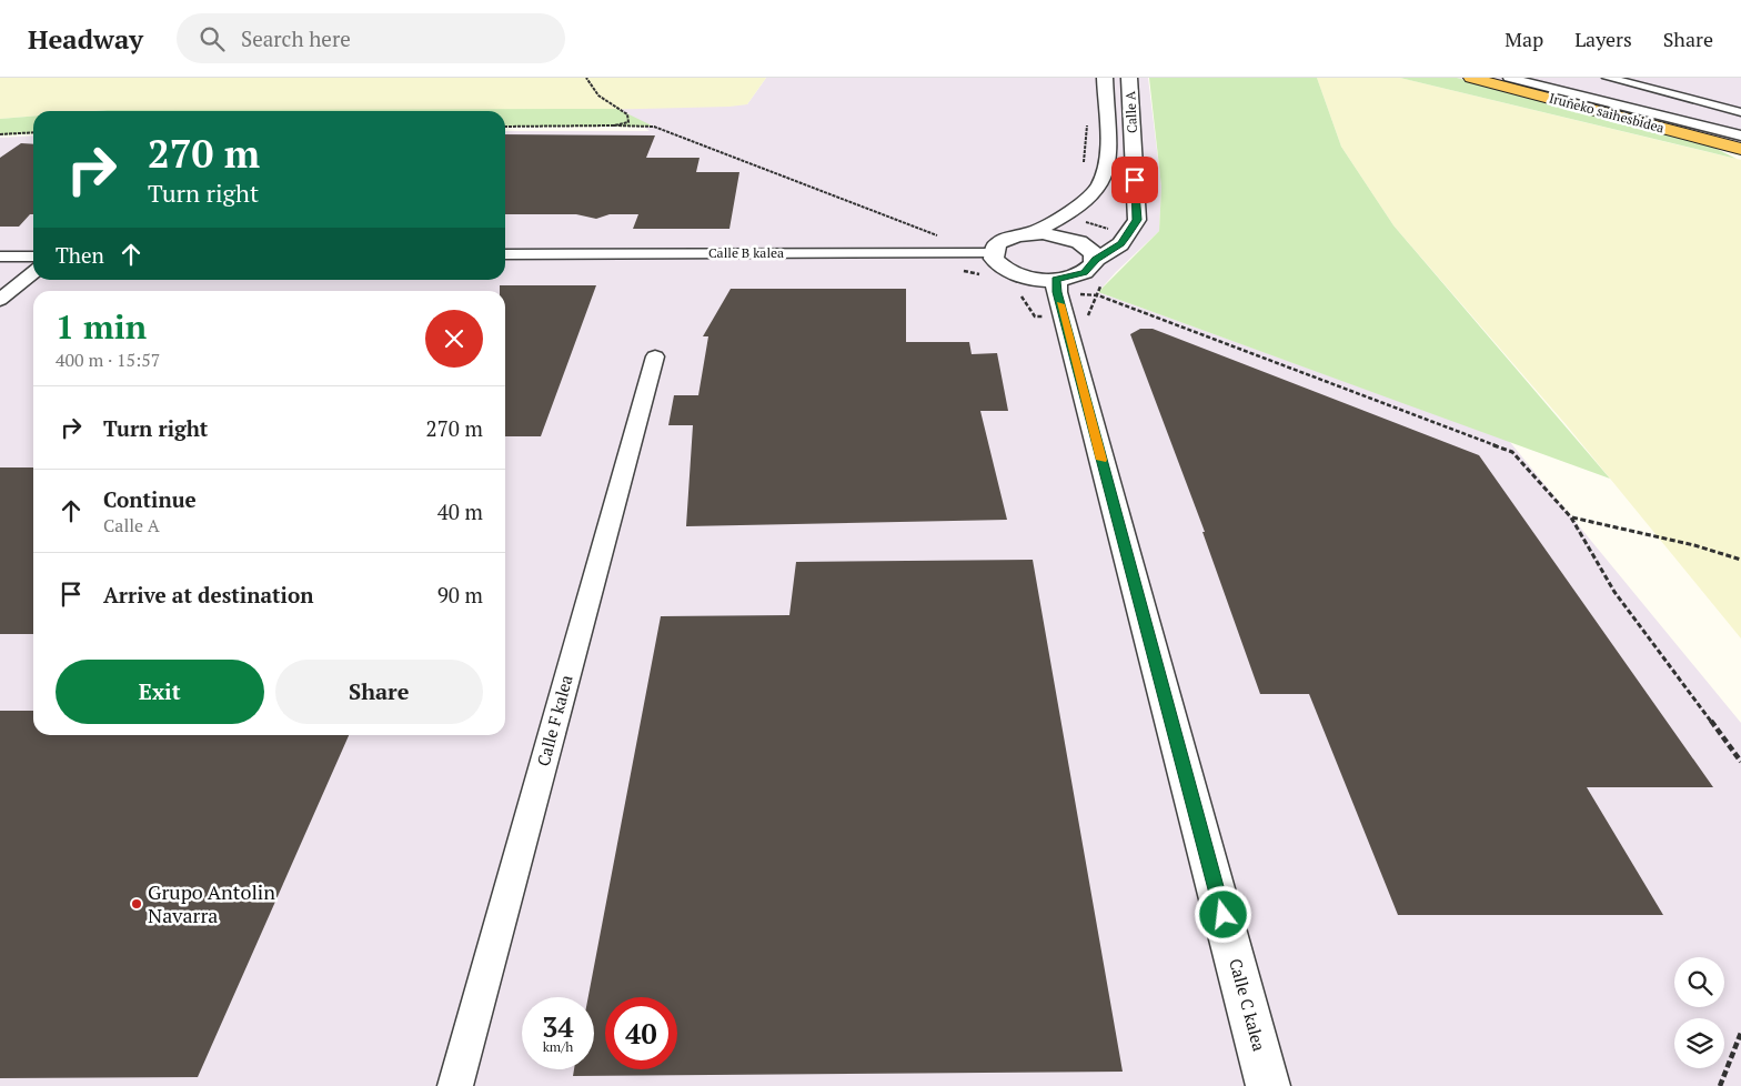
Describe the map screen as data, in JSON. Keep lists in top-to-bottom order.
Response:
{
  "streets": {
    "highway": ["Iruñeko saihesbidea"],
    "street": [
      "Calle A",
      "Calle B kalea",
      "Calle F kalea",
      "Calle C kalea"
    ]
  },
  "places": ["Grupo Antolin Navarra"],
  "page": {
    "header": "Headway",
    "search": "Search here",
    "nav": ["Map", "Layers", "Share"],
    "turn": ["270 m", "Turn right"],
    "then": "Then",
    "heading": ["1 min", "400 m · 15:57"],
    "list": [
      {
        "name": "Turn right",
        "value": "270 m"
      },
      {
        "name": "Continue",
        "note": "Calle A",
        "value": "40 m"
      },
      {
        "name": "Arrive at destination",
        "value": "90 m"
      }
    ],
    "buttons": ["Exit", "Share"],
    "speed": "34 km/h",
    "limit": "40"
  }
}
